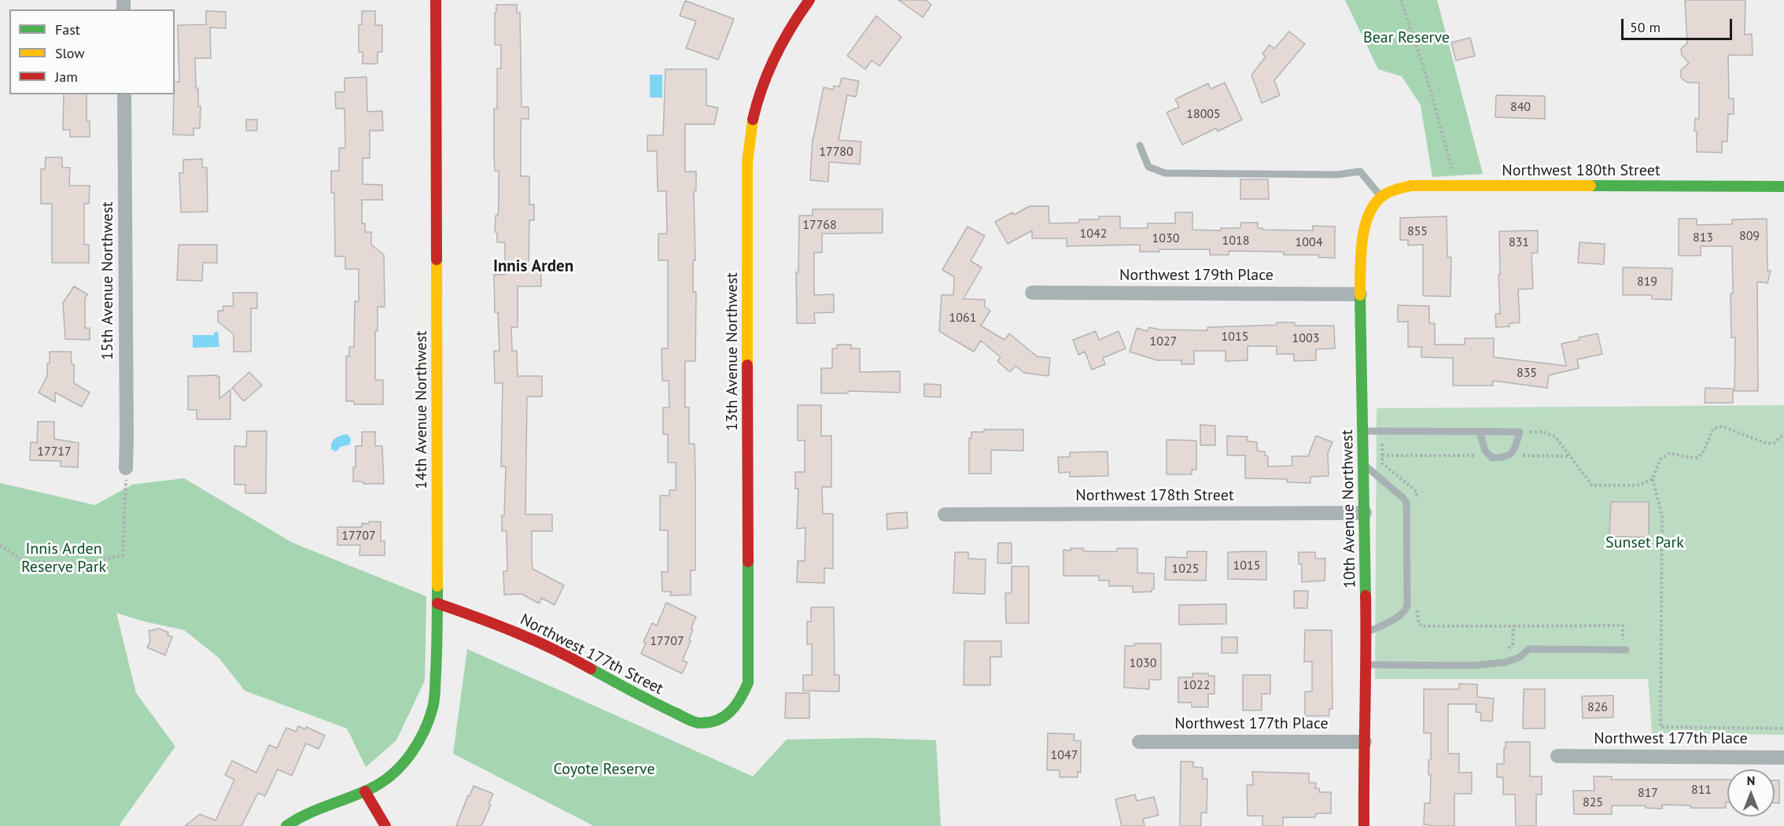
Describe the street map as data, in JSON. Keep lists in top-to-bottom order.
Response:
{
  "streets": {
    "street": [
      "Northwest 180th Street",
      "Northwest 179th Place",
      "15th Avenue Northwest",
      "13th Avenue Northwest",
      "14th Avenue Northwest",
      "Northwest 178th Street",
      "10th Avenue Northwest",
      "Northwest 177th Street",
      "Northwest 177th Place"
    ]
  },
  "crossings": [
    ["Northwest 180th Street", "10th Avenue Northwest"],
    ["Northwest 179th Place", "10th Avenue Northwest"],
    ["13th Avenue Northwest", "Northwest 177th Street"],
    ["14th Avenue Northwest", "Northwest 177th Street"],
    ["Northwest 178th Street", "10th Avenue Northwest"],
    ["10th Avenue Northwest", "Northwest 177th Place"]
  ],
  "districts": ["Innis Arden"],
  "parks": [
    "Bear Reserve",
    "Sunset Park",
    "Innis Arden Reserve Park",
    "Coyote Reserve"
  ],
  "house_numbers": [
    "840",
    "18005",
    "17780",
    "17768",
    "855",
    "1042",
    "809",
    "813",
    "1030",
    "1018",
    "1004",
    "831",
    "819",
    "1061",
    "1015",
    "1003",
    "1027",
    "835",
    "17717",
    "17707",
    "1015",
    "1025",
    "17707",
    "1030",
    "1022",
    "826",
    "1047",
    "811",
    "817",
    "825"
  ],
  "legend": ["Fast", "Slow", "Jam"],
  "scale_bar": "50 m",
  "north": "top"
}
